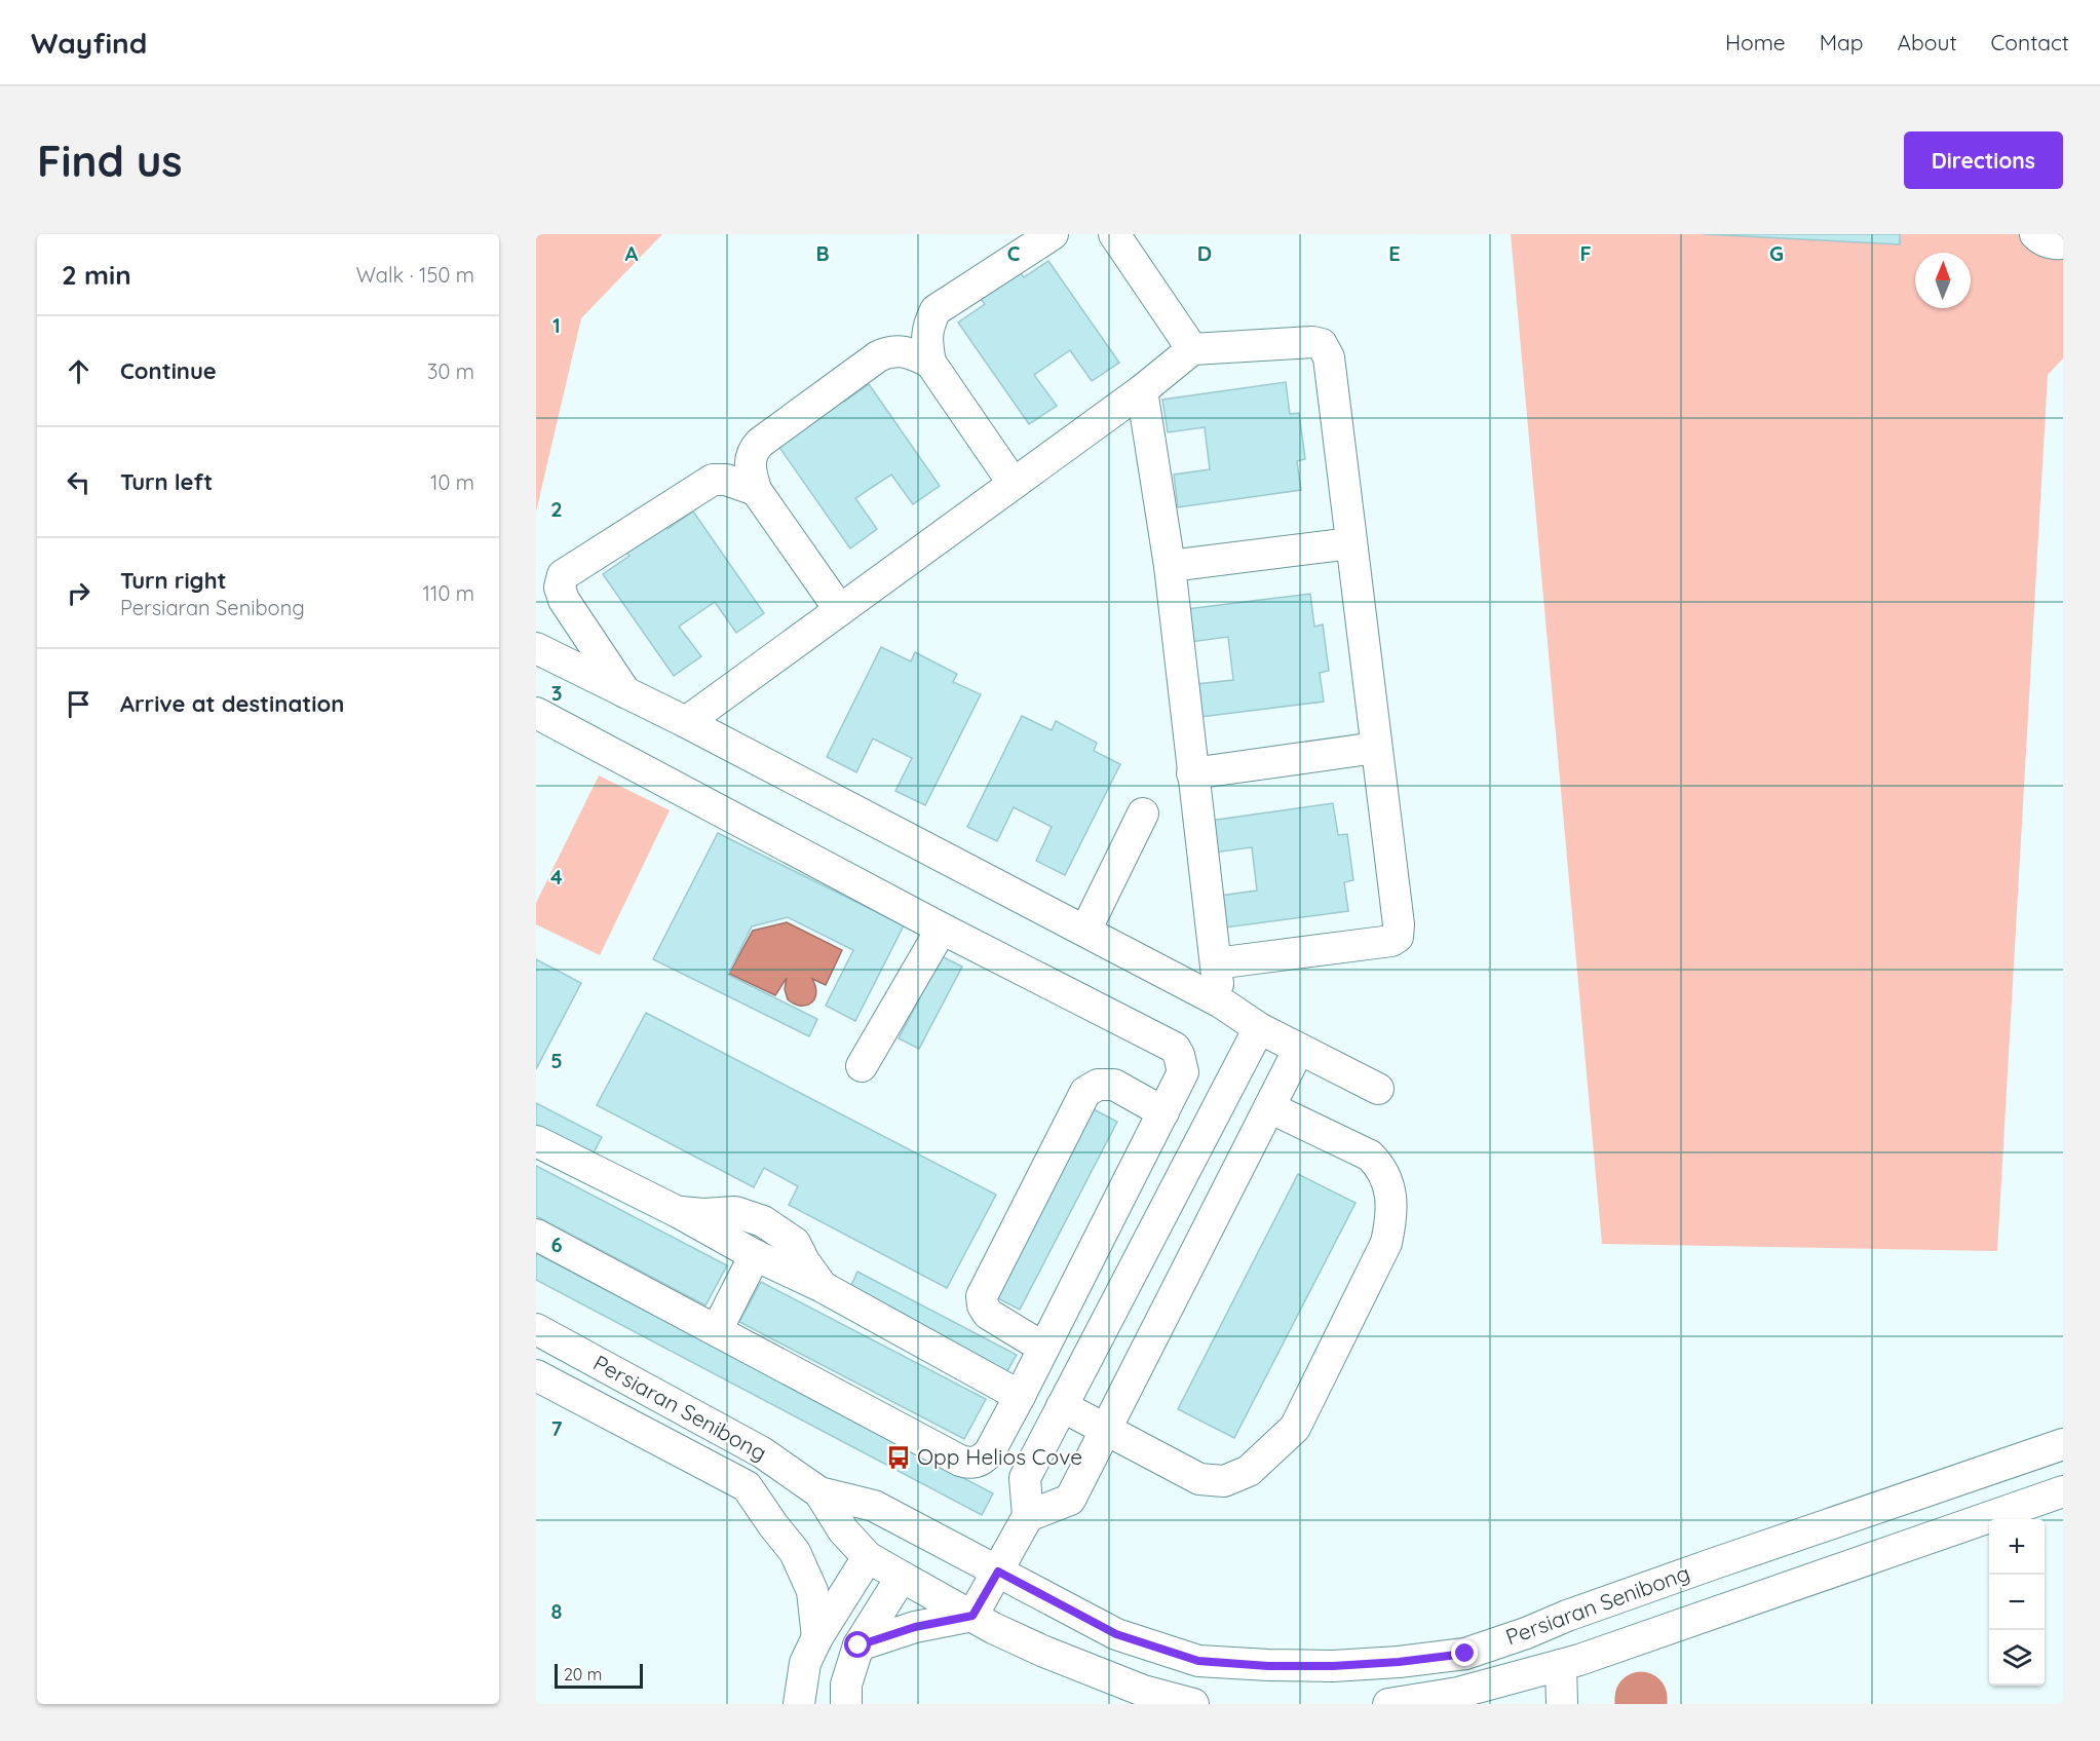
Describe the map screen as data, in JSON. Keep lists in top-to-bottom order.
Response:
{
  "streets": {
    "street": ["Persiaran Senibong"]
  },
  "places": {
    "bus stop": ["Opp Helios Cove"]
  },
  "scale_bar": "20 m",
  "north": "top",
  "page": {
    "header": "Wayfind",
    "nav": [
      "Home",
      "Map",
      "About",
      "Contact"
    ],
    "buttons": "Directions",
    "title": "Find us",
    "heading": ["2 min", "Walk · 150 m"],
    "list": [
      ["Continue", "30 m"],
      ["Turn left", "10 m"],
      ["Turn right", "Persiaran Senibong", "110 m"],
      "Arrive at destination"
    ],
    "map_buttons": ["+", "−"],
    "scale": "20 m"
  },
  "grid": {
    "columns": [
      "A",
      "B",
      "C",
      "D",
      "E",
      "F",
      "G"
    ],
    "rows": [
      "1",
      "2",
      "3",
      "4",
      "5",
      "6",
      "7",
      "8"
    ]
  }
}
